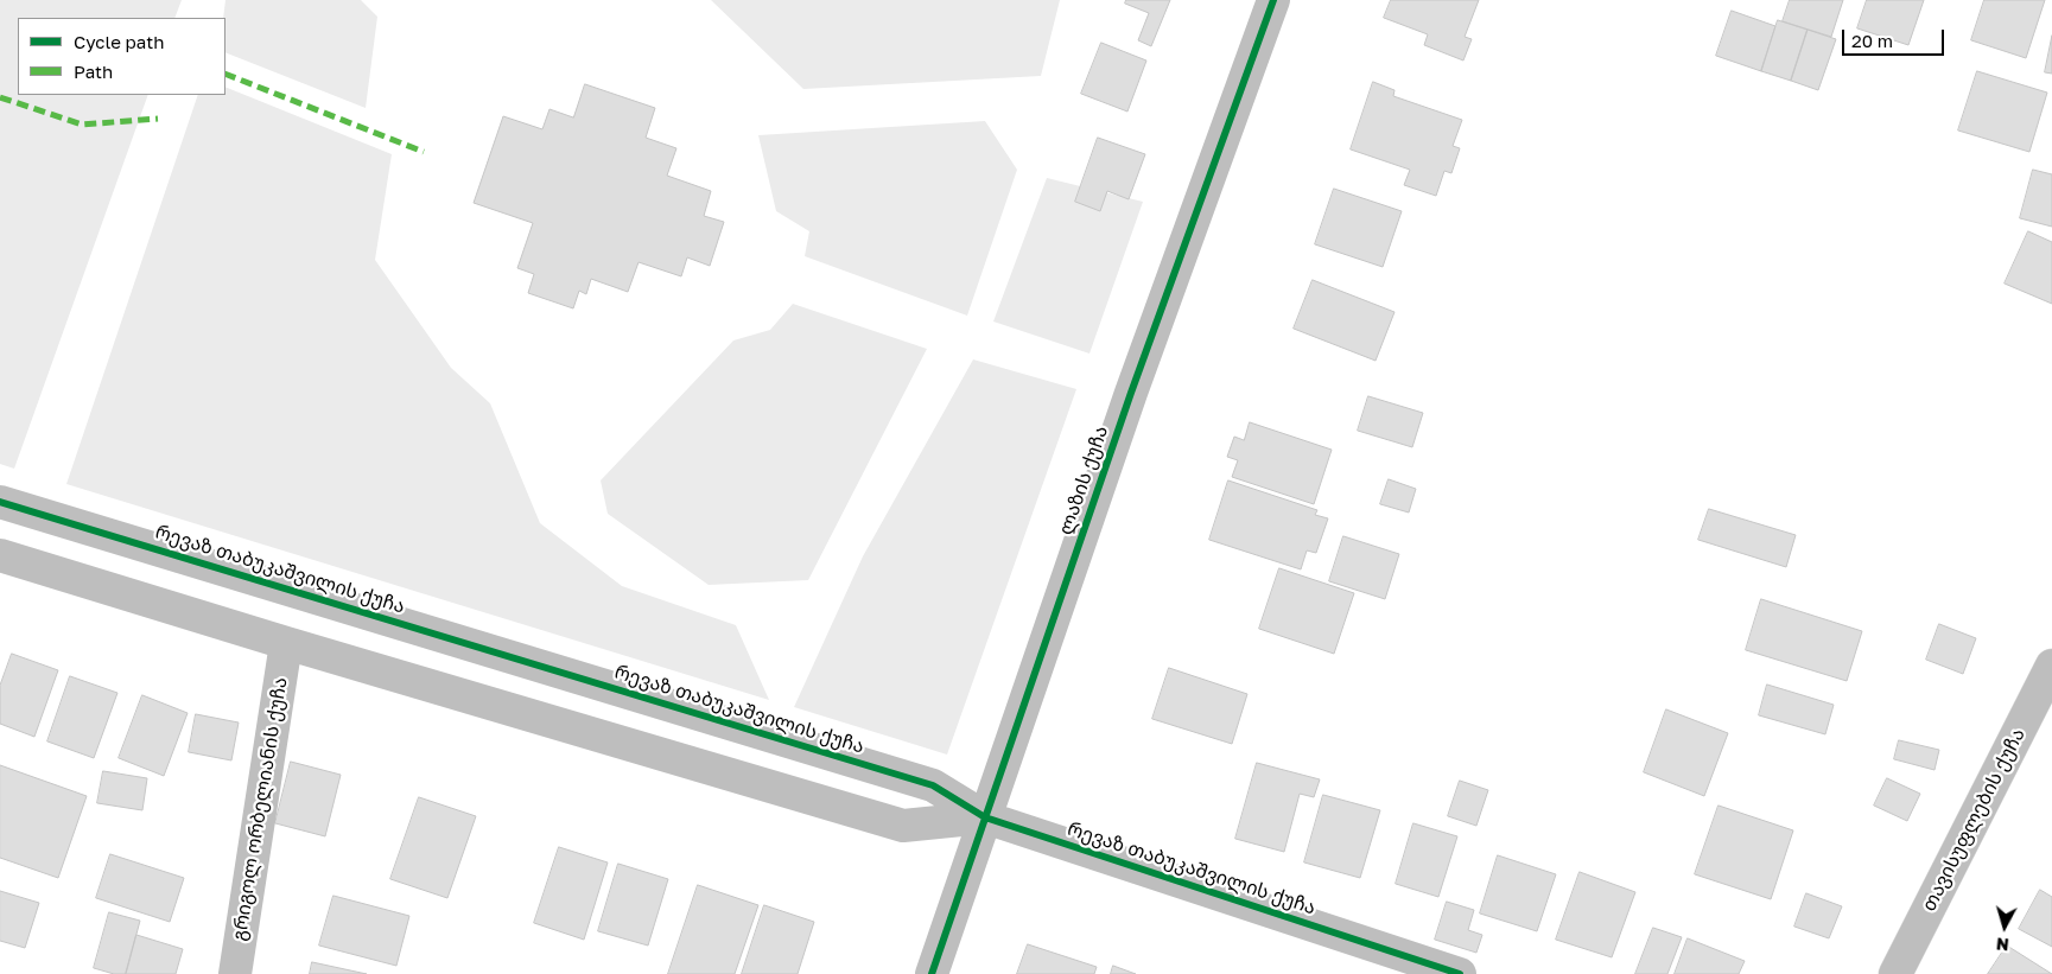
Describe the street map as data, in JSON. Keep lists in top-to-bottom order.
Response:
{
  "streets": {
    "street": [
      "ლაზის ქუჩა",
      "რევაზ თაბუკაშვილის ქუჩა",
      "გრიგოლ ორბელიანის ქუჩა",
      "თავისუფლების ქუჩა"
    ]
  },
  "crossings": [
    ["ლაზის ქუჩა", "რევაზ თაბუკაშვილის ქუჩა"],
    ["რევაზ თაბუკაშვილის ქუჩა", "გრიგოლ ორბელიანის ქუჩა"]
  ],
  "legend": ["Cycle path", "Path"],
  "scale_bar": "20 m",
  "north": "bottom"
}
